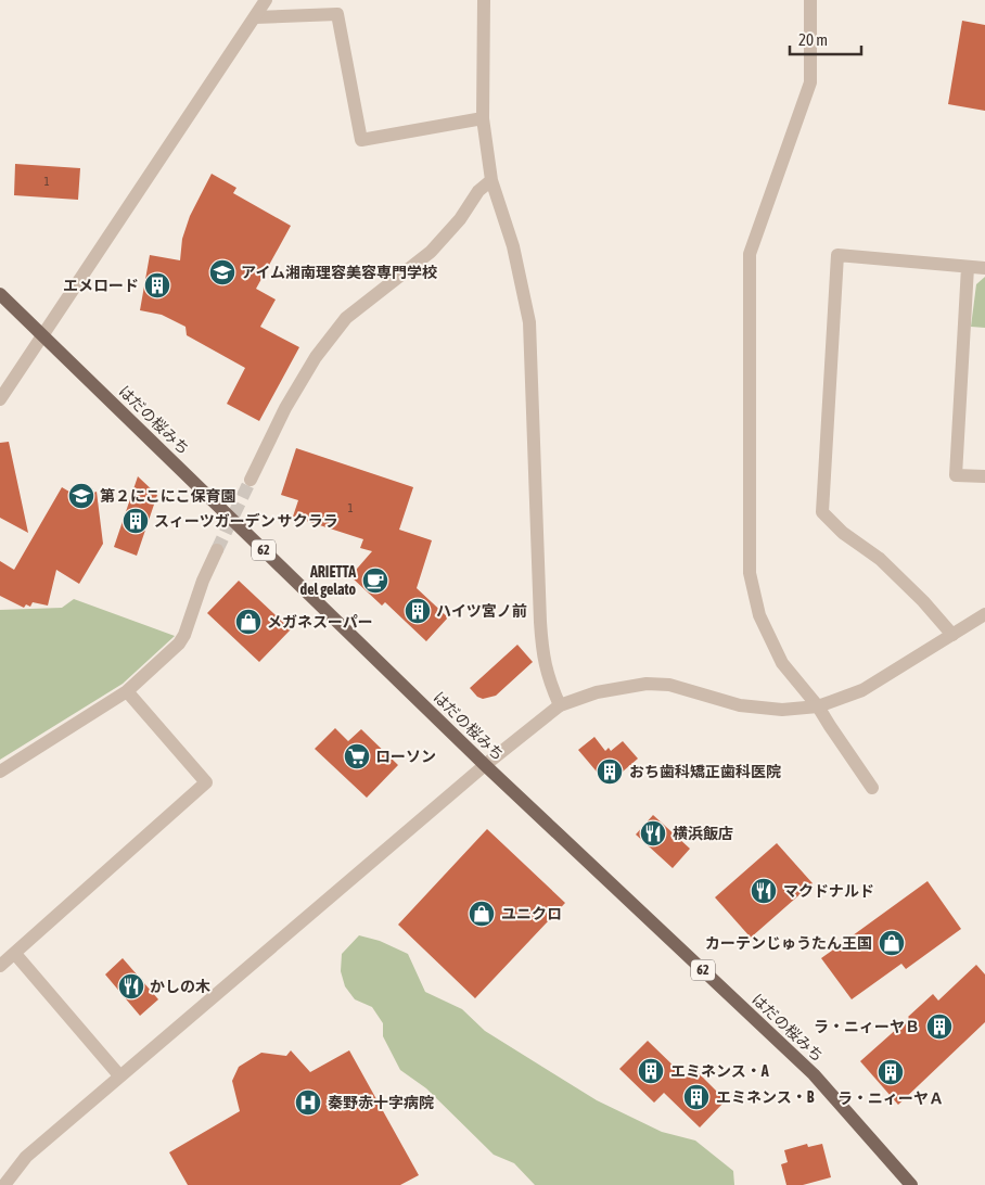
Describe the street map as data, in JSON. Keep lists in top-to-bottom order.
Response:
{
  "streets": {
    "main road": ["はだの桜みち", "62"]
  },
  "places": {
    "school or university": ["アイム湘南理容美容専門学校", "第２にこにこ保育園"],
    "building": [
      "エメロード",
      "スィーツガーデン サクララ",
      "ハイツ宮ノ前",
      "おち歯科矯正歯科医院",
      "ラ・ニィーヤＢ",
      "エミネンス・A",
      "ラ・ニィーヤＡ",
      "エミネンス・B"
    ],
    "cafe": ["ARIETTA del gelato"],
    "shop": ["メガネスーパー", "ユニクロ", "カーテンじゅうたん王国"],
    "supermarket": ["ローソン"],
    "restaurant": ["横浜飯店", "マクドナルド", "かしの木"],
    "hospital": ["秦野赤十字病院"]
  },
  "house_numbers": ["1", "1"],
  "scale_bar": "20 m"
}
